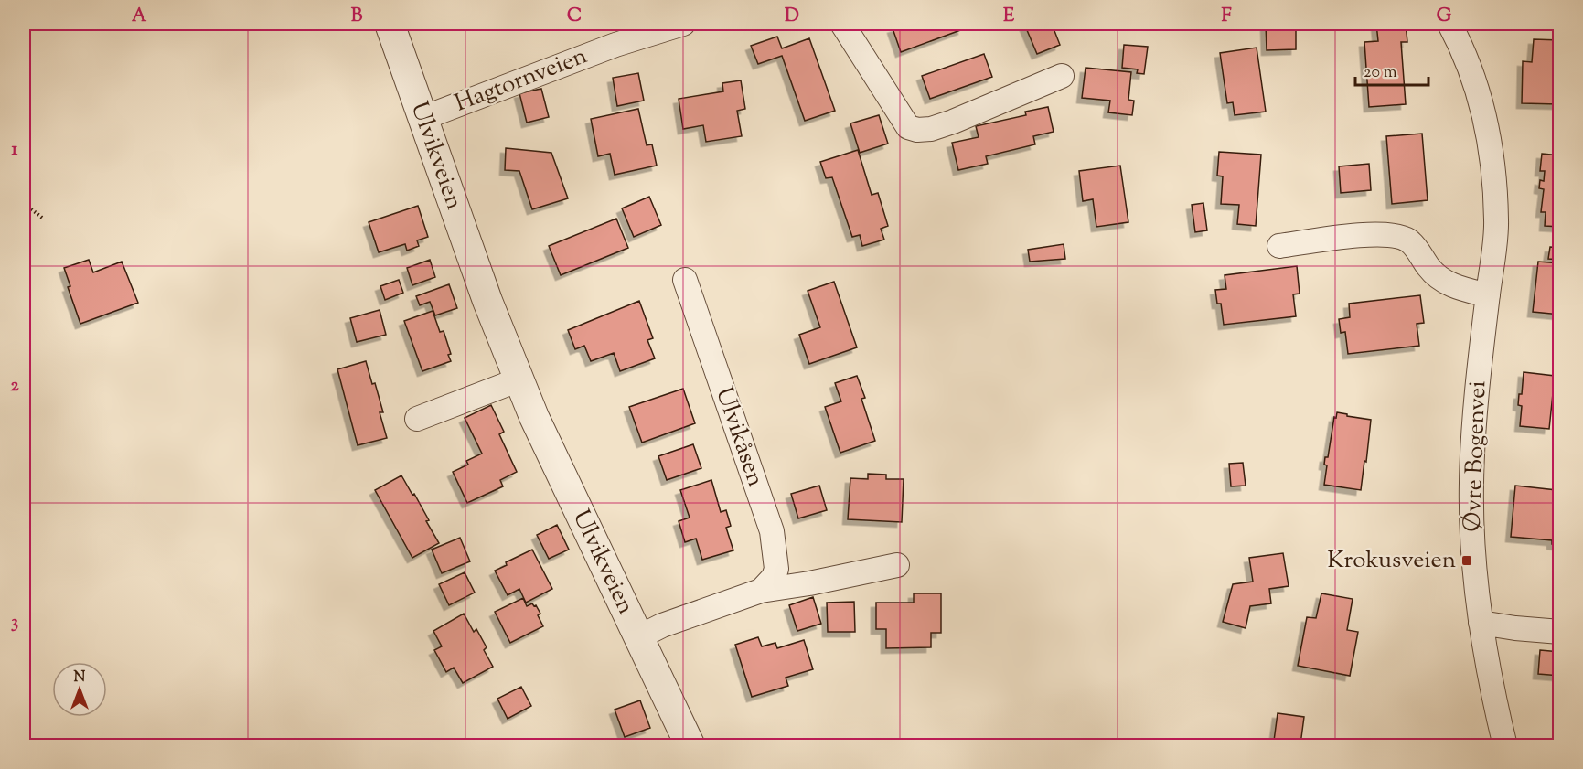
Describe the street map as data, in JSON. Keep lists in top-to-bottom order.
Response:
{
  "streets": {
    "street": [
      "Hagtornveien",
      "Ulvikveien",
      "Ulvikåsen",
      "Øvre Bogenvei"
    ]
  },
  "crossings": [
    ["Hagtornveien", "Ulvikveien"]
  ],
  "places": {
    "transit": ["Krokusveien"]
  },
  "scale_bar": "20 m",
  "north": "top",
  "grid": {
    "columns": [
      "A",
      "B",
      "C",
      "D",
      "E",
      "F",
      "G"
    ],
    "rows": ["1", "2", "3"]
  }
}
